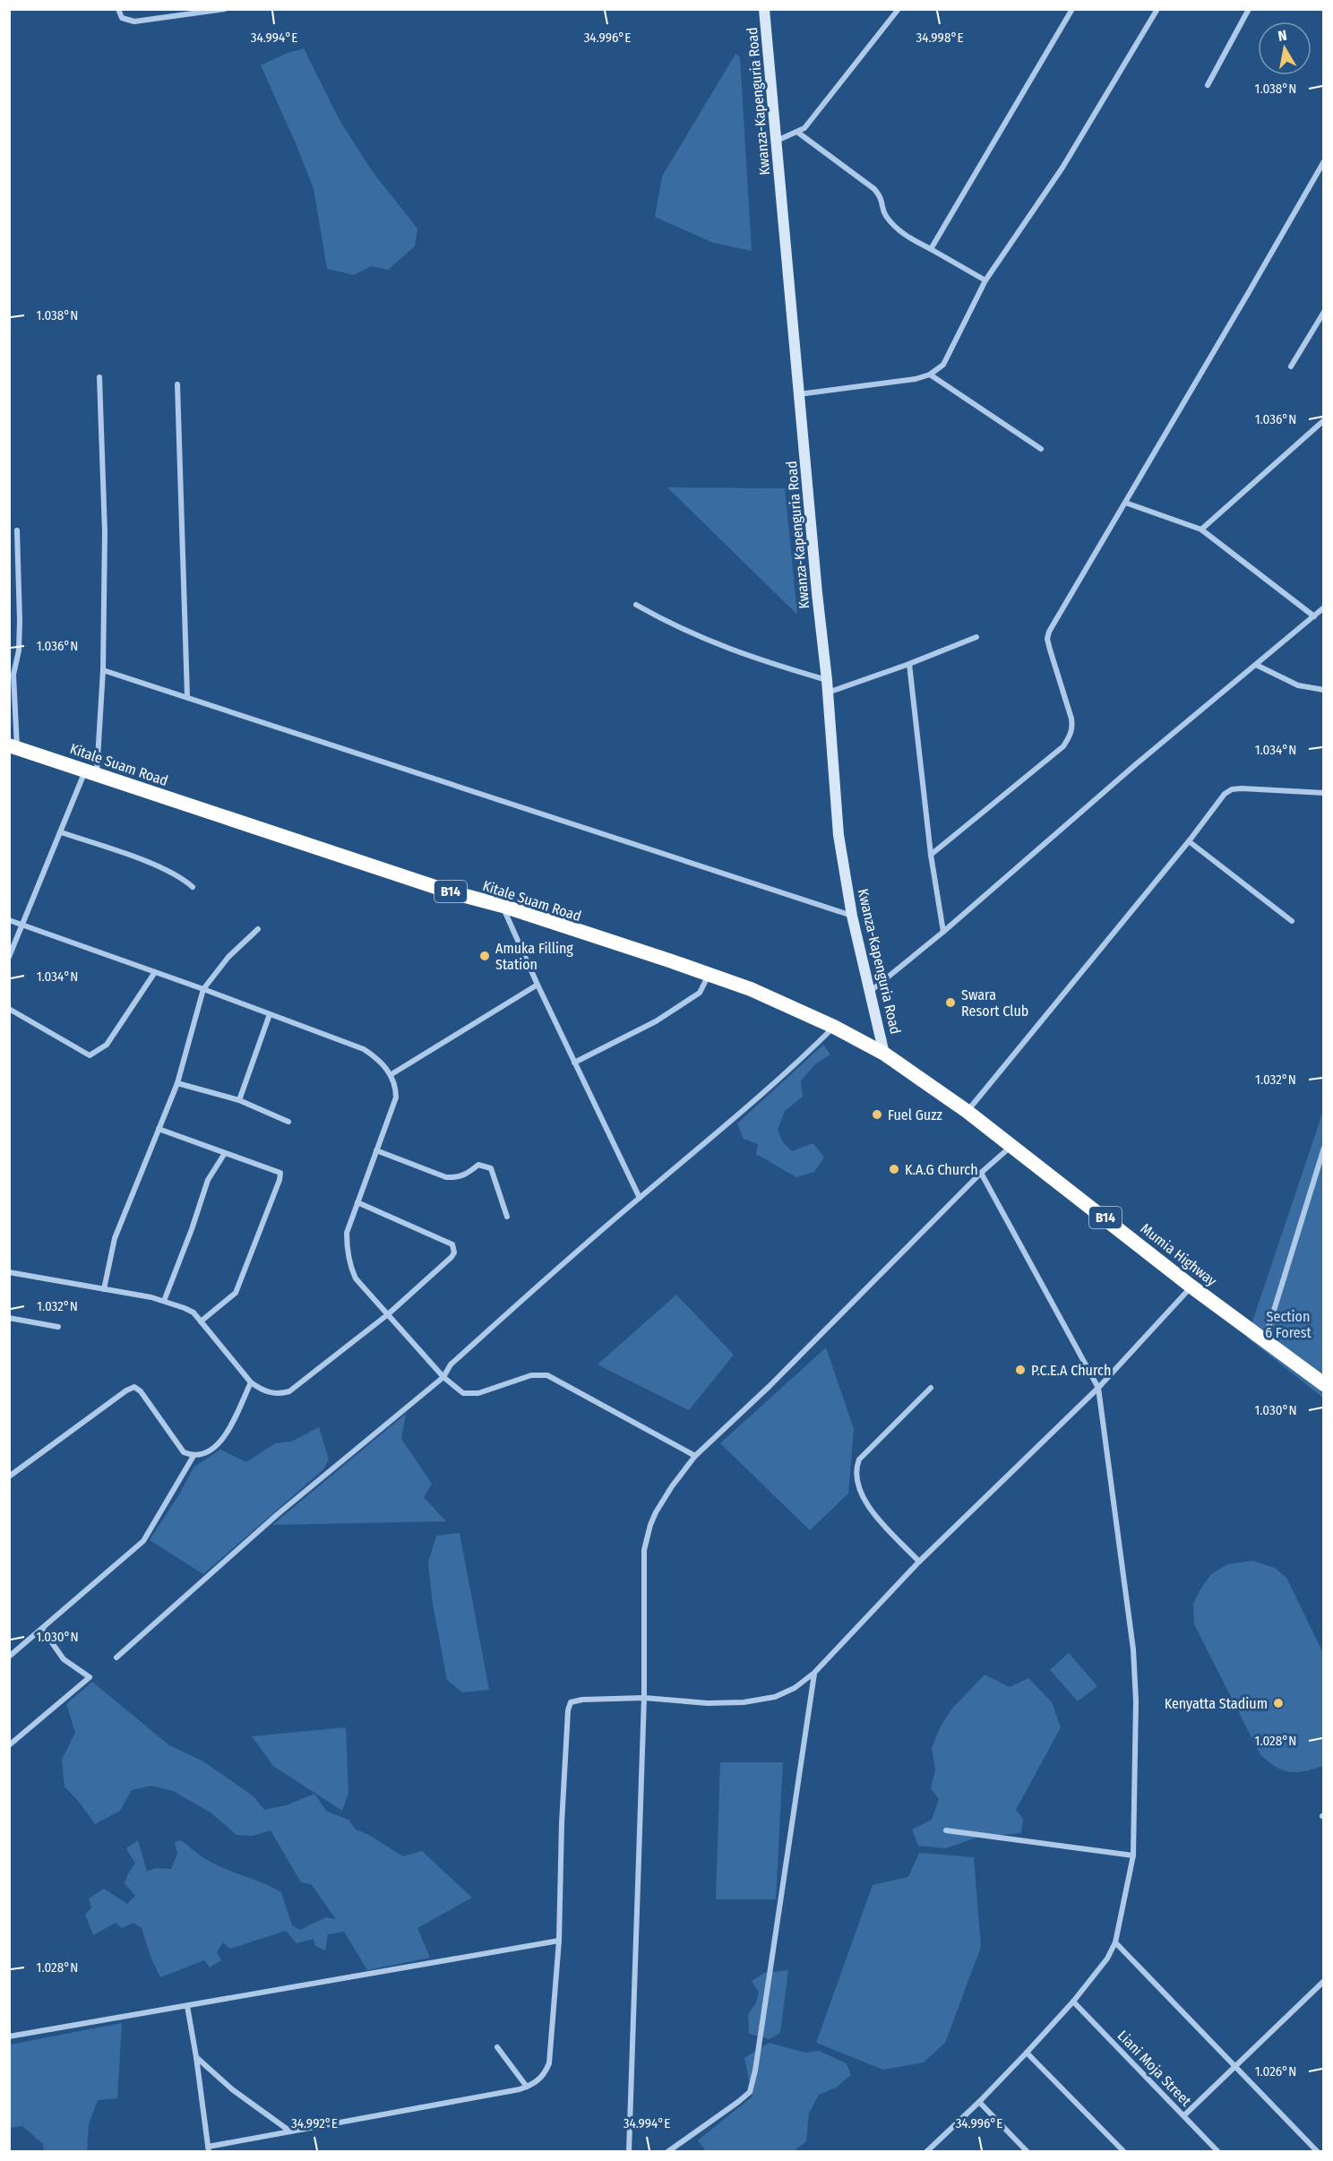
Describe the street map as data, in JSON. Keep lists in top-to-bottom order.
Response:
{
  "streets": {
    "highway": ["Kitale Suam Road", "B14", "Mumia Highway"],
    "street": ["Kwanza-Kapenguria Road", "Liani Moja Street"]
  },
  "crossings": [
    ["Kwanza-Kapenguria Road", "Kitale Suam Road"],
    ["Kwanza-Kapenguria Road", "Mumia Highway"],
    ["Kitale Suam Road", "Mumia Highway"]
  ],
  "parks": ["Section 6 Forest"],
  "places": [
    "Amuka Filling Station",
    "Swara Resort Club",
    "Fuel Guzz",
    "K.A.G Church",
    "P.C.E.A Church",
    "Kenyatta Stadium"
  ],
  "north": "top",
  "coordinates": [
    "34.994°E",
    "34.996°E",
    "34.998°E",
    "1.038°N",
    "1.036°N",
    "1.034°N",
    "1.032°N",
    "1.030°N",
    "1.028°N",
    "1.026°N",
    "34.992°E"
  ]
}
